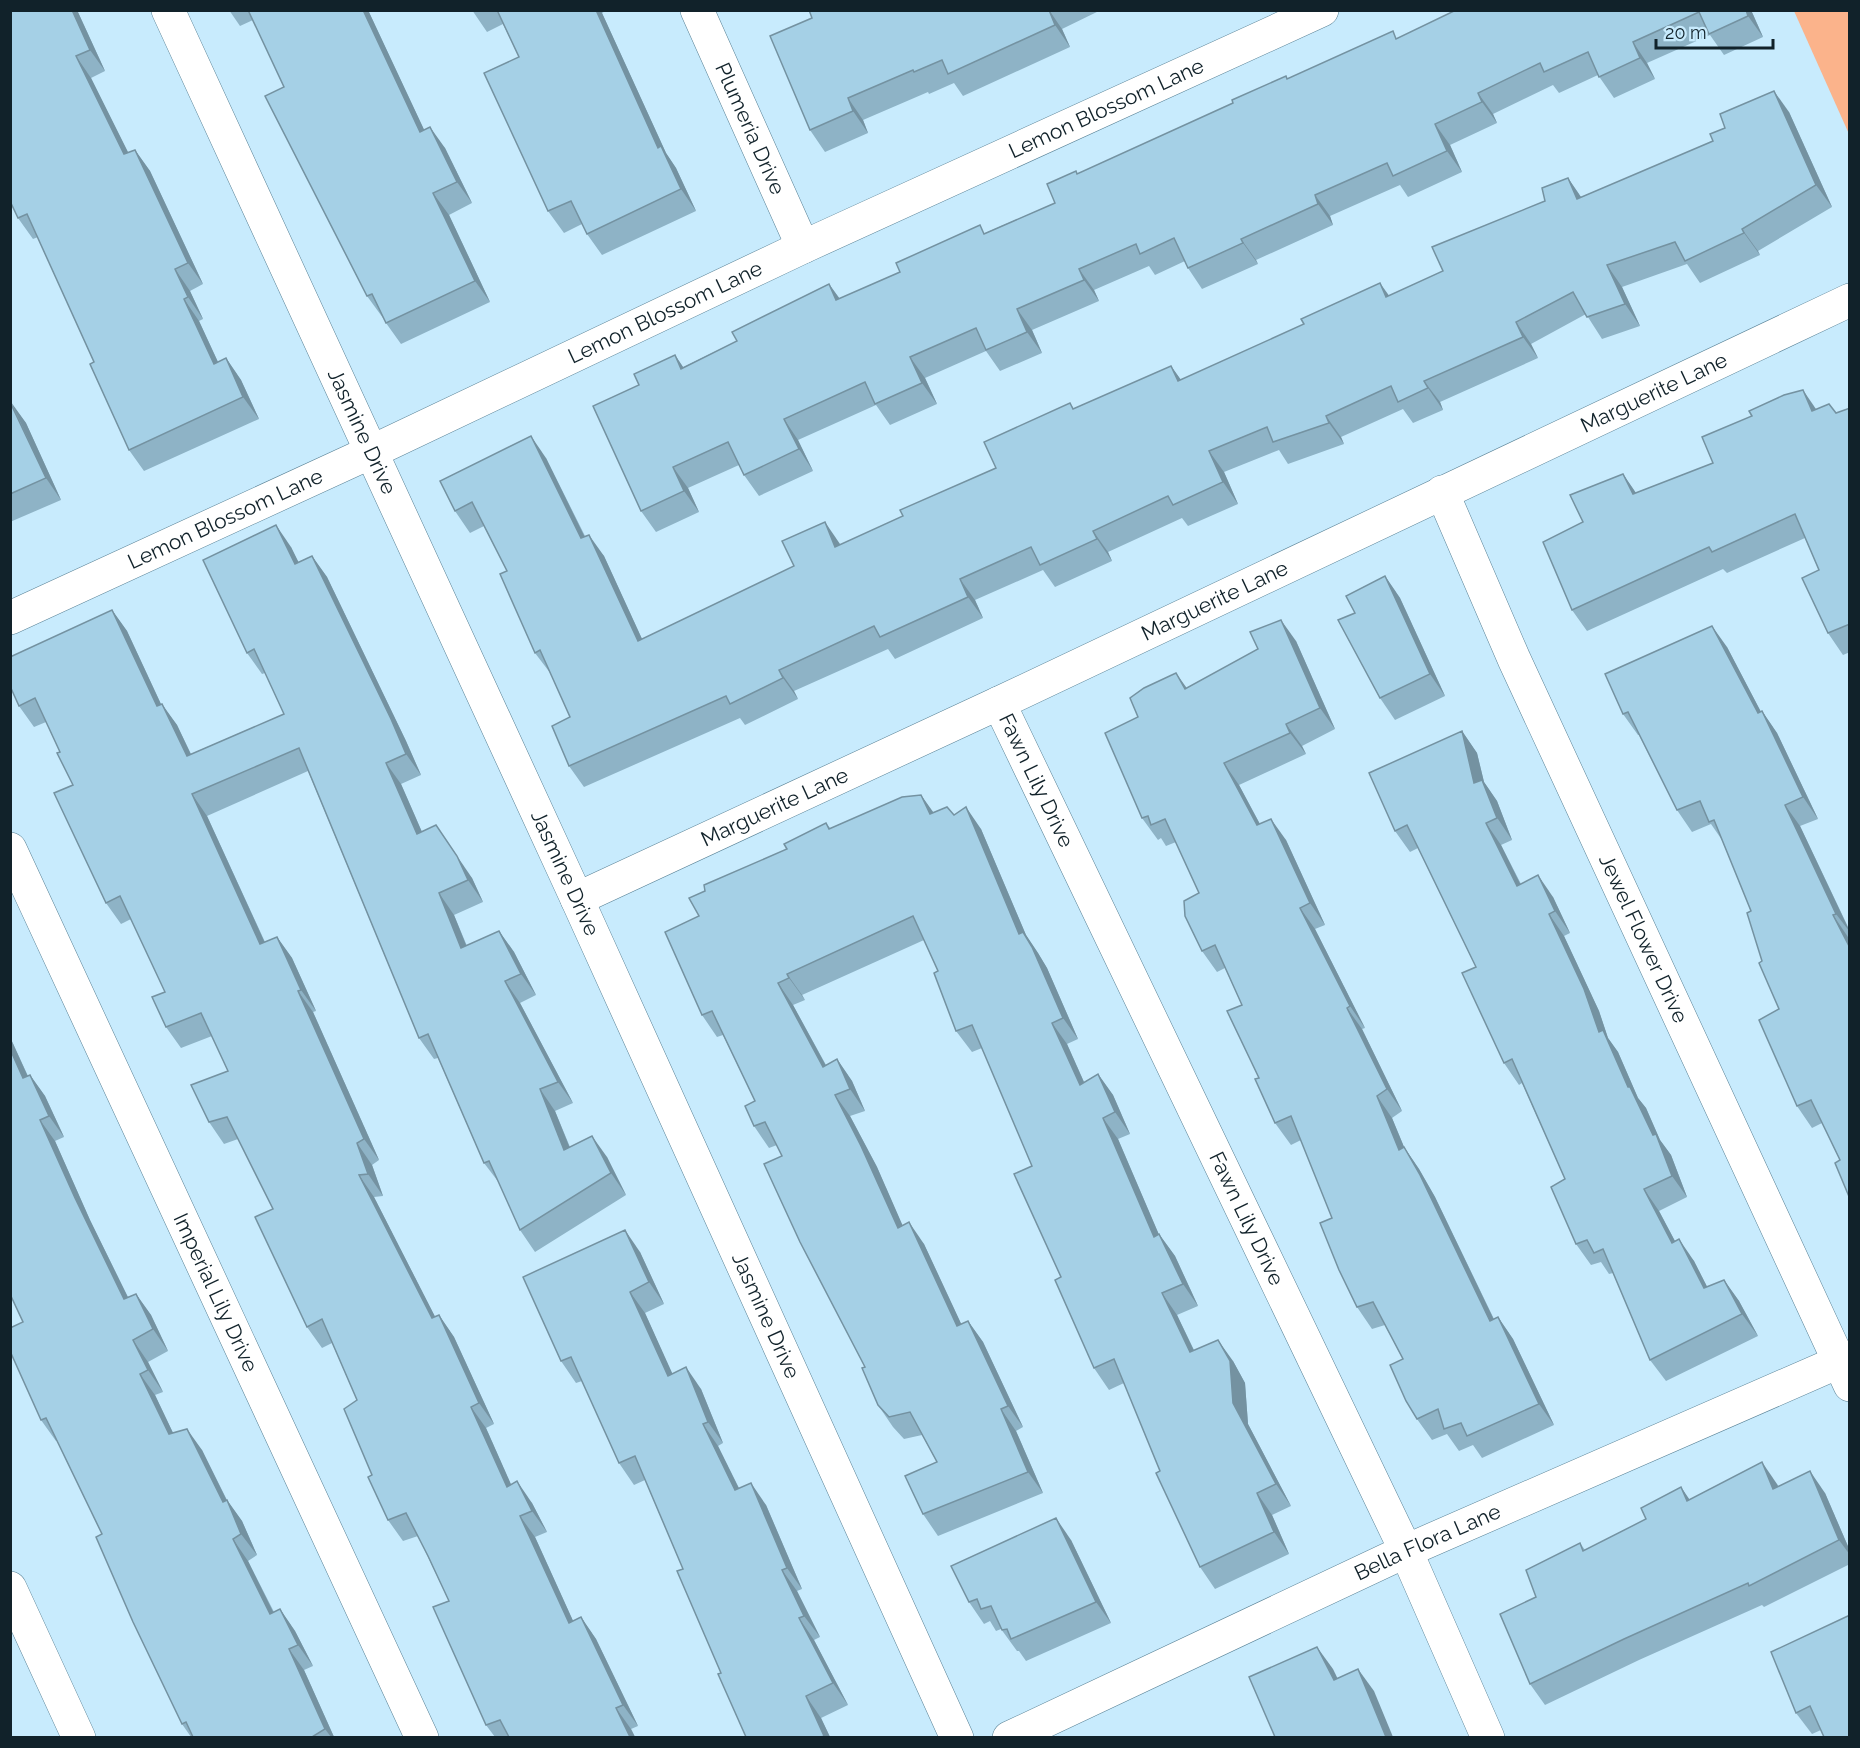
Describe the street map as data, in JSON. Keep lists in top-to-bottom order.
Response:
{
  "streets": {
    "street": [
      "Lemon Blossom Lane",
      "Plumeria Drive",
      "Marguerite Lane",
      "Jasmine Drive",
      "Fawn Lily Drive",
      "Jewel Flower Drive",
      "Imperial Lily Drive",
      "Bella Flora Lane"
    ]
  },
  "crossings": [
    ["Lemon Blossom Lane", "Plumeria Drive"],
    ["Lemon Blossom Lane", "Jasmine Drive"],
    ["Marguerite Lane", "Jasmine Drive"],
    ["Marguerite Lane", "Fawn Lily Drive"],
    ["Marguerite Lane", "Jewel Flower Drive"],
    ["Fawn Lily Drive", "Bella Flora Lane"],
    ["Jewel Flower Drive", "Bella Flora Lane"]
  ],
  "scale_bar": "20 m"
}
